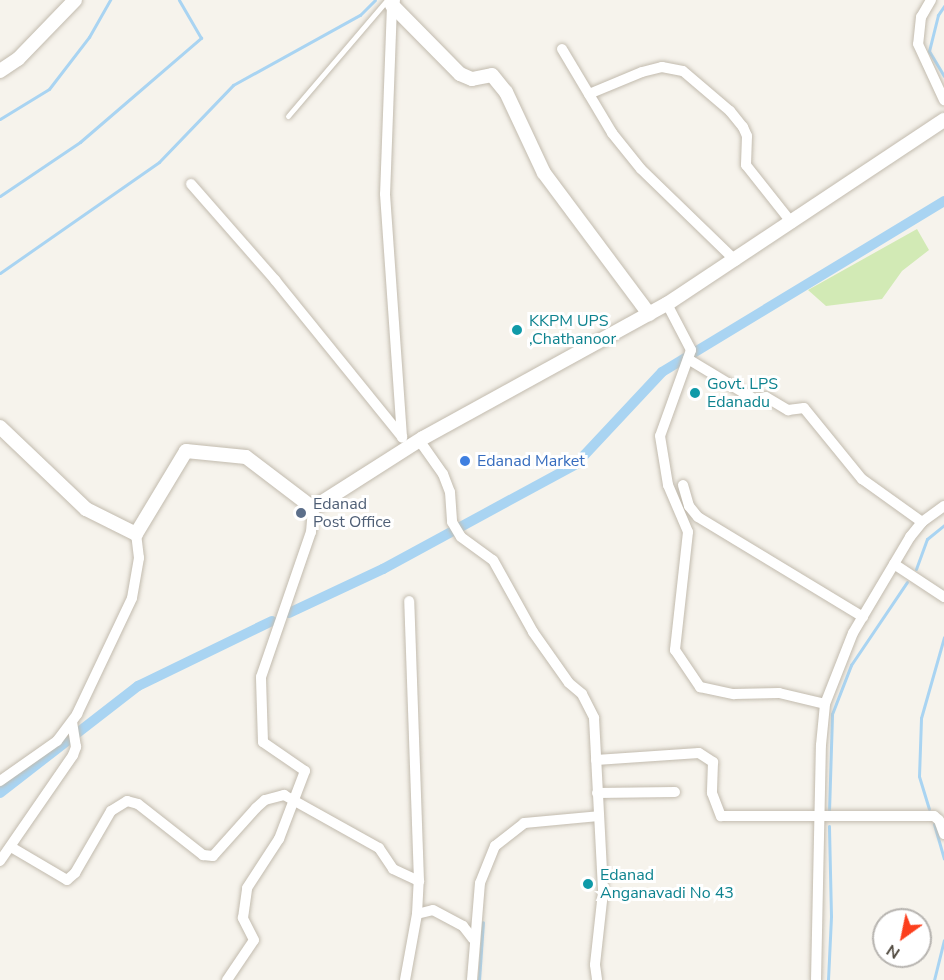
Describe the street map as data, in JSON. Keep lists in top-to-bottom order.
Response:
{
  "places": [
    "KKPM UPS ,Chathanoor",
    "Govt. LPS Edanadu",
    "Edanad Market",
    "Edanad Post Office",
    "Edanad Anganavadi No 43"
  ],
  "north": "bottom left"
}
